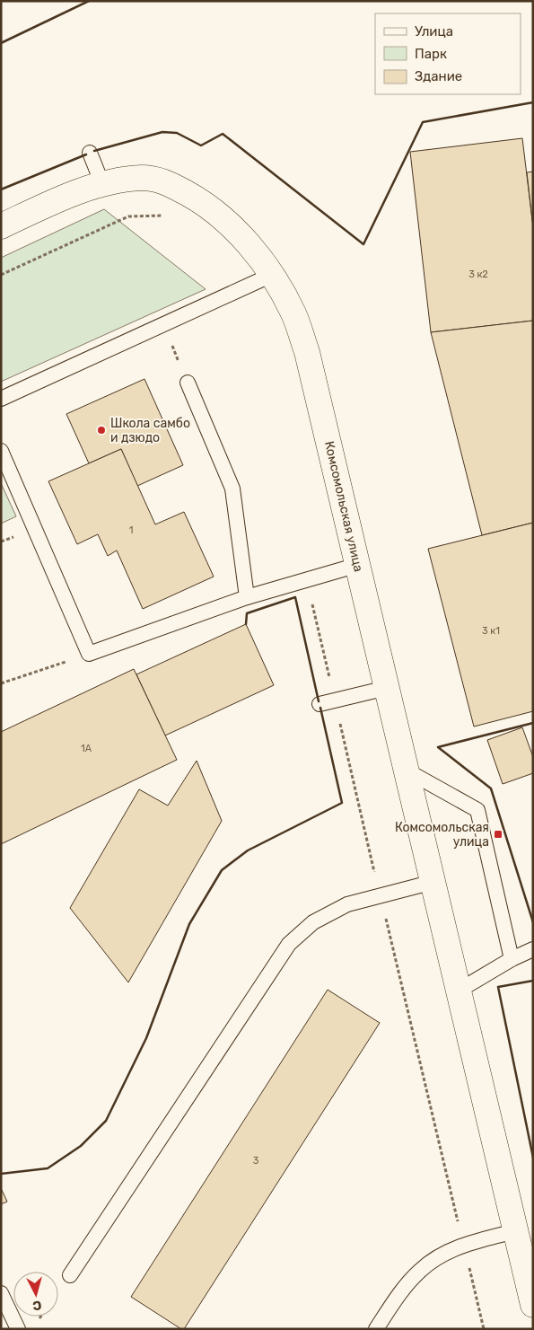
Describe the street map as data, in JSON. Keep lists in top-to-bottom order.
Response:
{
  "streets": {
    "street": ["Комсомольская улица"]
  },
  "places": {
    "other": ["Школа самбо и дзюдо"],
    "transit": ["Комсомольская улица"]
  },
  "house_numbers": [
    "3 к2",
    "1",
    "3 к1",
    "1А",
    "3"
  ],
  "legend": ["Улица", "Парк", "Здание"],
  "north": "bottom"
}
